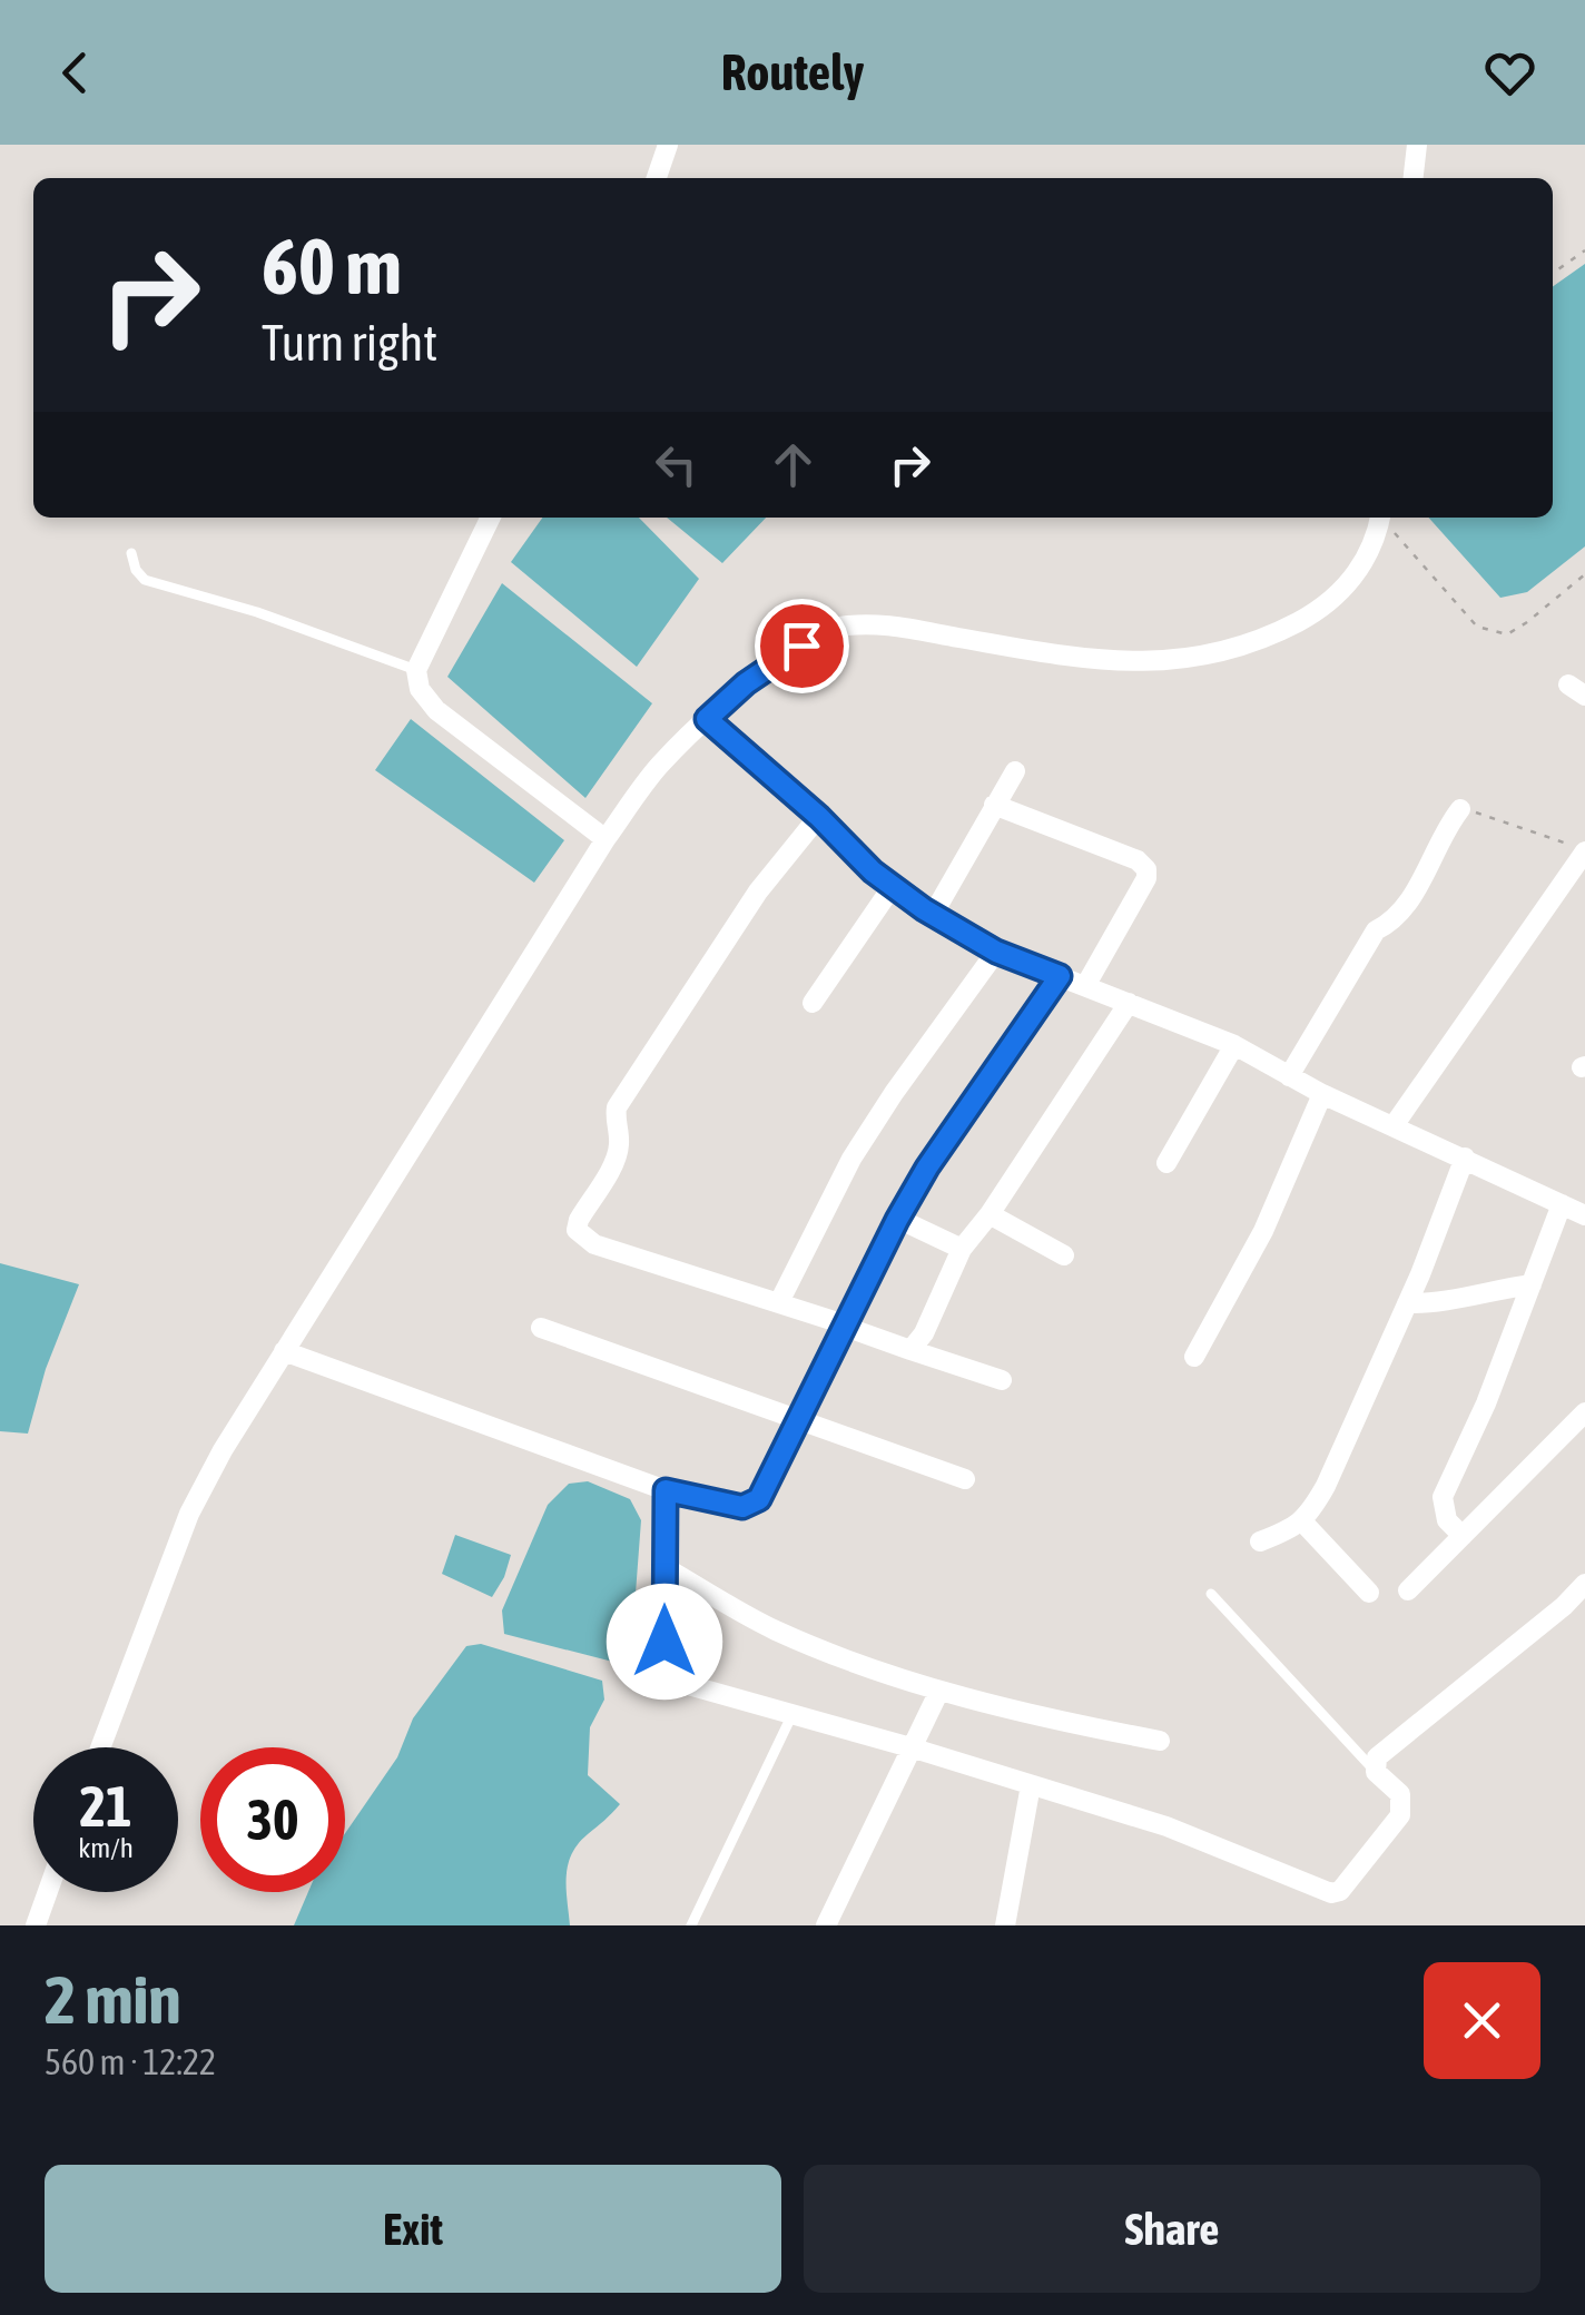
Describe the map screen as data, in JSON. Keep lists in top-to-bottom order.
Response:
{
  "page": {
    "header": "Routely",
    "turn": ["60 m", "Turn right"],
    "speed": "21 km/h",
    "limit": "30",
    "heading": ["2 min", "560 m · 12:22"],
    "buttons": ["Exit", "Share"]
  }
}
